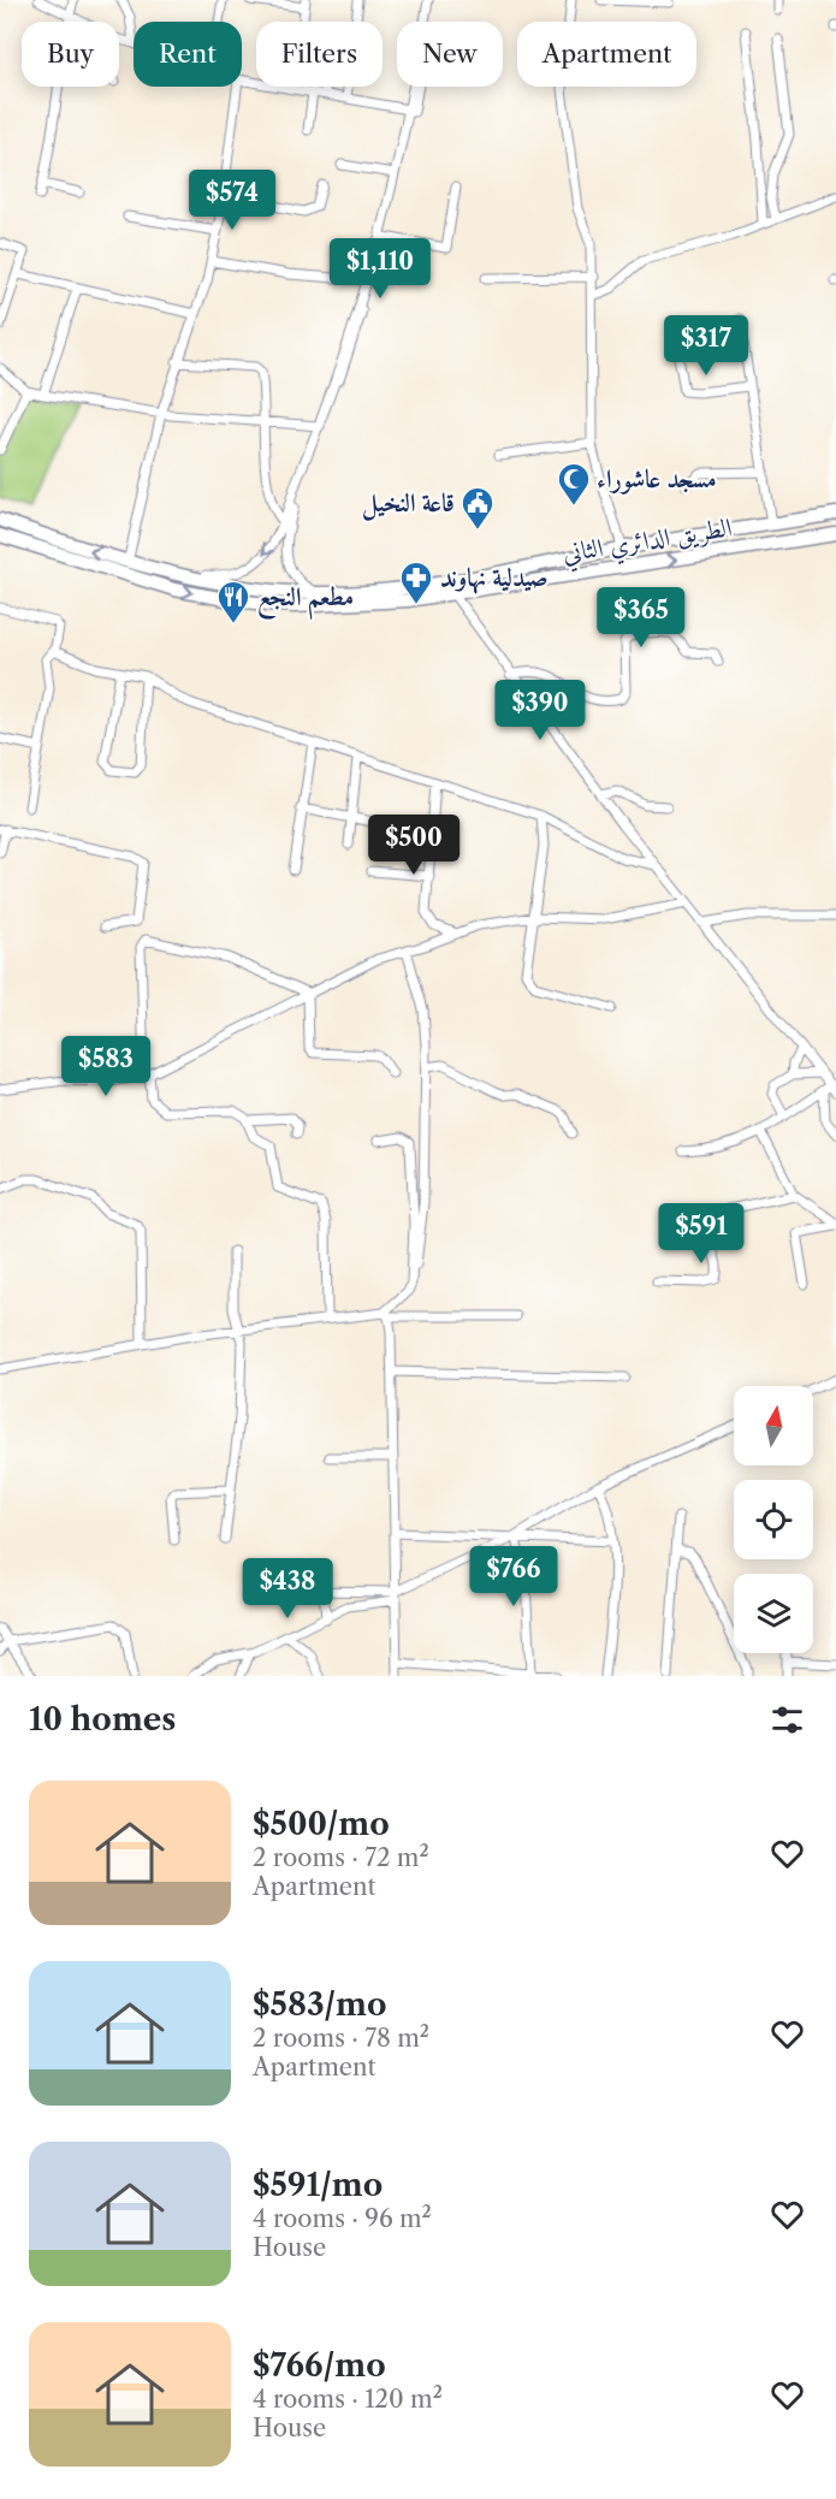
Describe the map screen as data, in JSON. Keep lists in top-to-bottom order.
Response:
{
  "streets": {
    "highway": ["الطريق الدائري الثاني"]
  },
  "places": {
    "mosque": ["مسجد عاشوراء"],
    "public building": ["قاعة النخيل"],
    "pharmacy": ["صيدلية نهاوند"],
    "restaurant": ["مطعم النجع"]
  },
  "north": "top",
  "page": {
    "chip": [
      "Buy",
      "Rent",
      "Filters",
      "New",
      "Apartment"
    ],
    "price": [
      "$574",
      "$1,110",
      "$317",
      "$365",
      "$390",
      "$500",
      "$583",
      "$591",
      "$766",
      "$438"
    ],
    "heading": "10 homes",
    "list": [
      {
        "name": "$500/mo",
        "note": "2 rooms · 72 m² · Apartment"
      },
      {
        "name": "$583/mo",
        "note": "2 rooms · 78 m² · Apartment"
      },
      {
        "name": "$591/mo",
        "note": "4 rooms · 96 m² · House"
      },
      {
        "name": "$766/mo",
        "note": "4 rooms · 120 m² · House"
      }
    ]
  }
}
